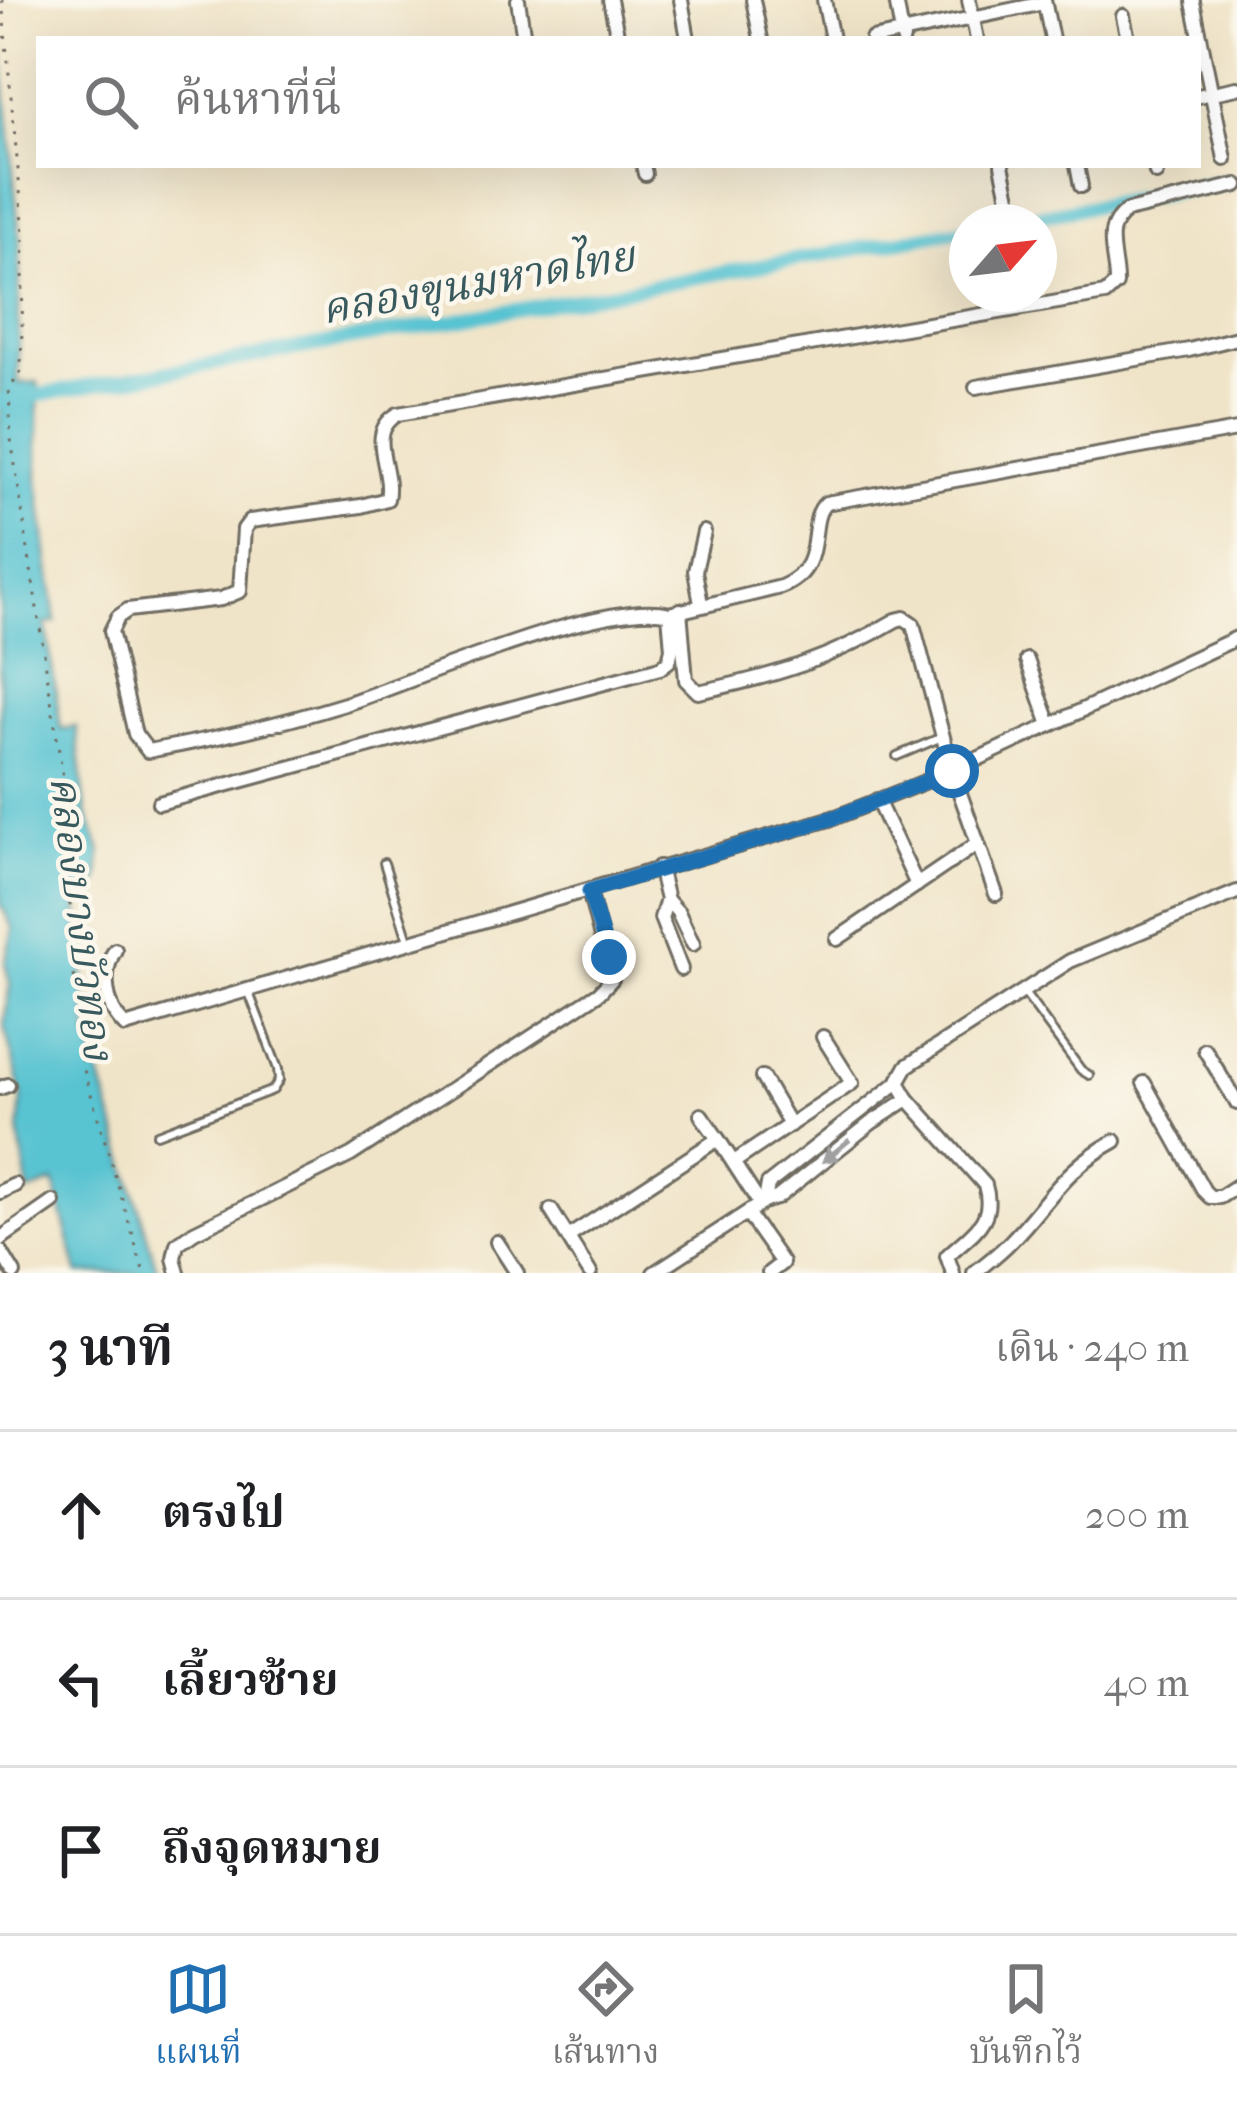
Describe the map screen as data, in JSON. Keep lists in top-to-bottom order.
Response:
{
  "water": ["คลองขุนมหาดไทย", "คลองบางบัวทอง"],
  "north": "top right",
  "page": {
    "search": "ค้นหาที่นี่",
    "heading": ["3 นาที", "เดิน · 240 m"],
    "list": [
      ["ตรงไป", "200 m"],
      ["เลี้ยวซ้าย", "40 m"],
      "ถึงจุดหมาย"
    ],
    "nav": ["แผนที่", "เส้นทาง", "บันทึกไว้"]
  }
}
